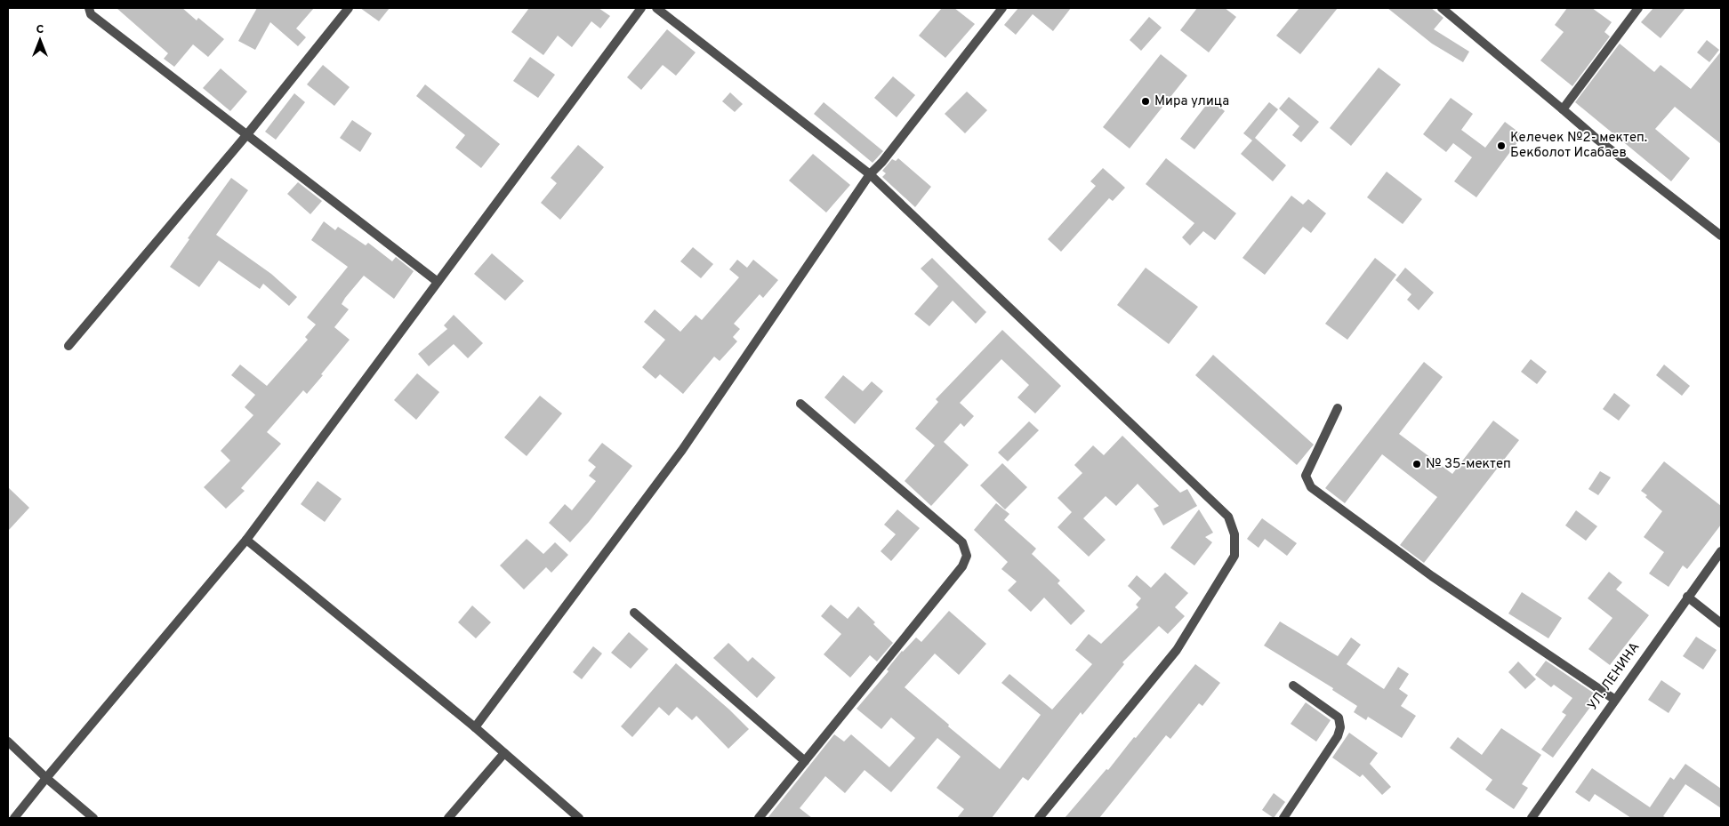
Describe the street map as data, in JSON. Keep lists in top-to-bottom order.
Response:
{
  "streets": {
    "street": ["УЛ. ЛЕНИНА"]
  },
  "places": ["Мира улица", "Келечек №2- мектеп. Бекболот Исабаев", "№ 35-мектеп"],
  "north": "top"
}
